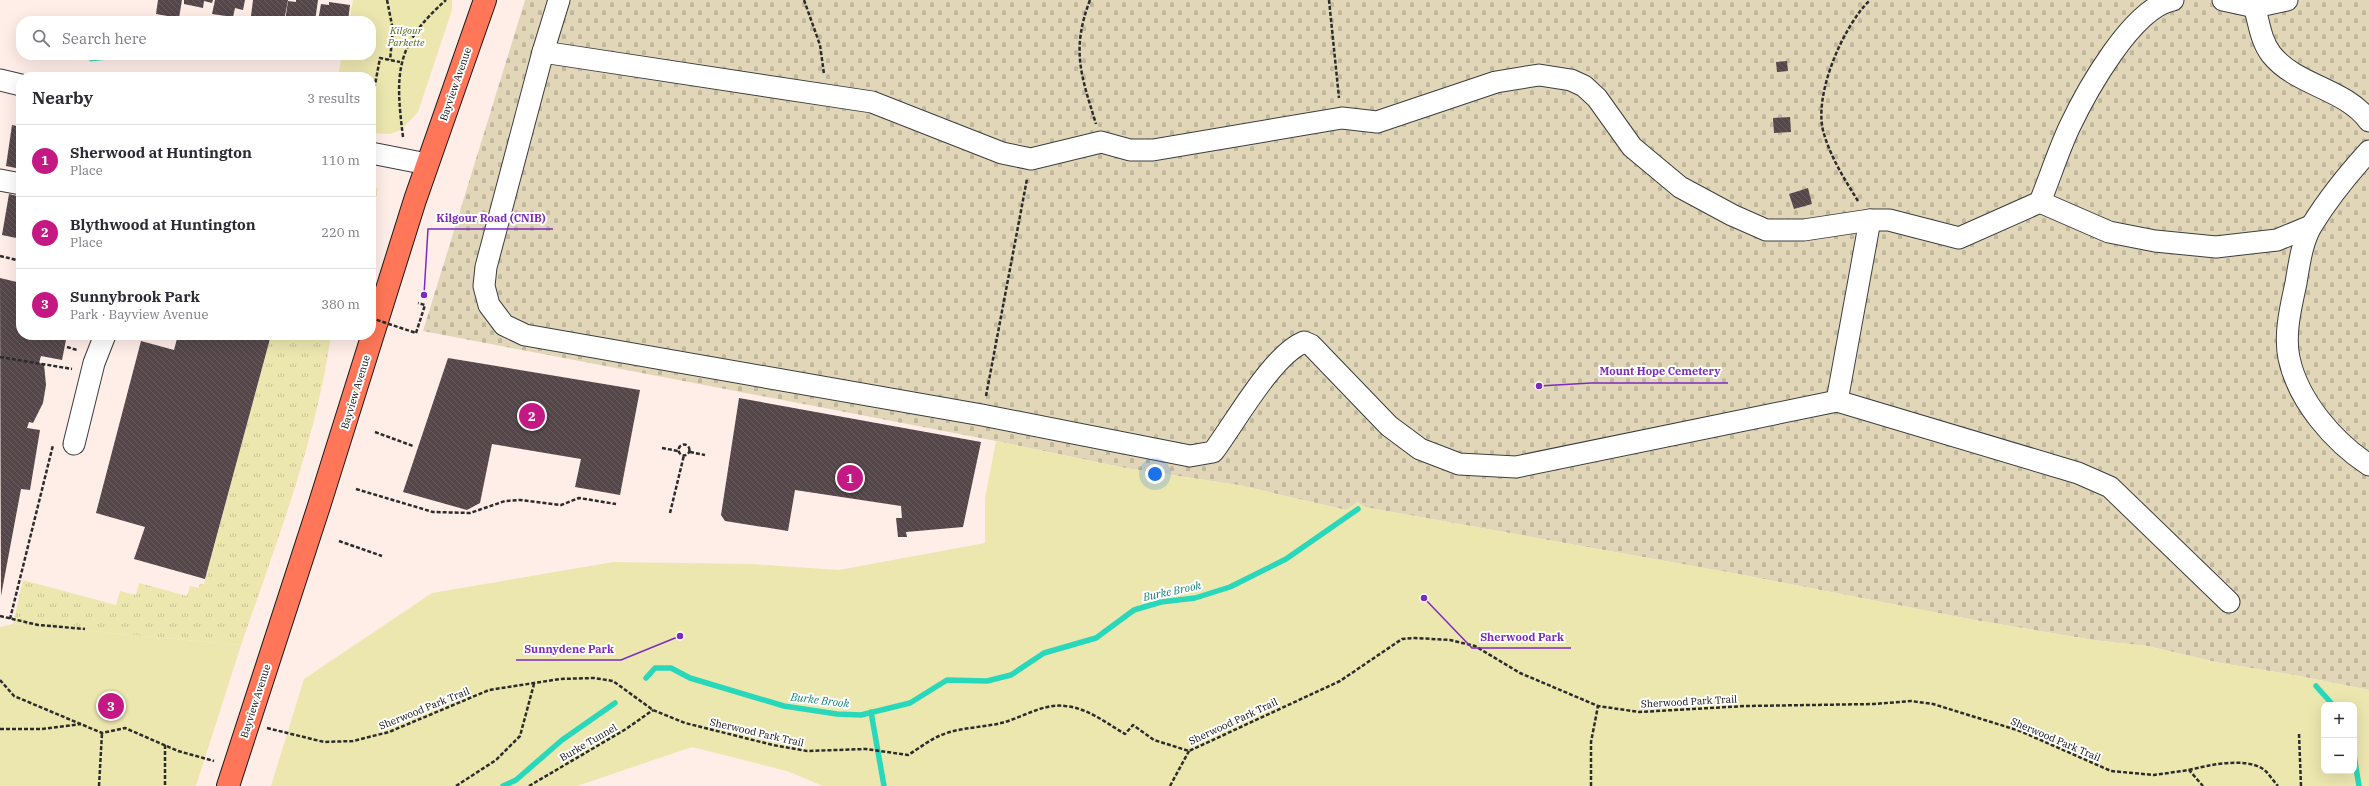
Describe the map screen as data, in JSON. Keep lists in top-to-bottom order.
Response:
{
  "streets": {
    "main road": ["Bayview Avenue"],
    "path": ["Sherwood Park Trail", "Burke Tunnel"]
  },
  "crossings": [
    ["Bayview Avenue", "Sherwood Park Trail"],
    ["Sherwood Park Trail", "Burke Tunnel"]
  ],
  "water": ["Burke Brook"],
  "parks": ["Kilgour Parkette"],
  "places": [
    "Kilgour Road (CNIB)",
    "Mount Hope Cemetery",
    "Sherwood Park",
    "Sunnydene Park"
  ],
  "page": {
    "search": "Search here",
    "heading": ["Nearby", "3 results"],
    "list": [
      {
        "mark": "1",
        "name": "Sherwood at Huntington",
        "note": "Place",
        "value": "110 m"
      },
      {
        "mark": "2",
        "name": "Blythwood at Huntington",
        "note": "Place",
        "value": "220 m"
      },
      {
        "mark": "3",
        "name": "Sunnybrook Park",
        "note": "Park · Bayview Avenue",
        "value": "380 m"
      }
    ],
    "pins": ["2", "1", "3"],
    "map_buttons": ["+", "−"]
  }
}
